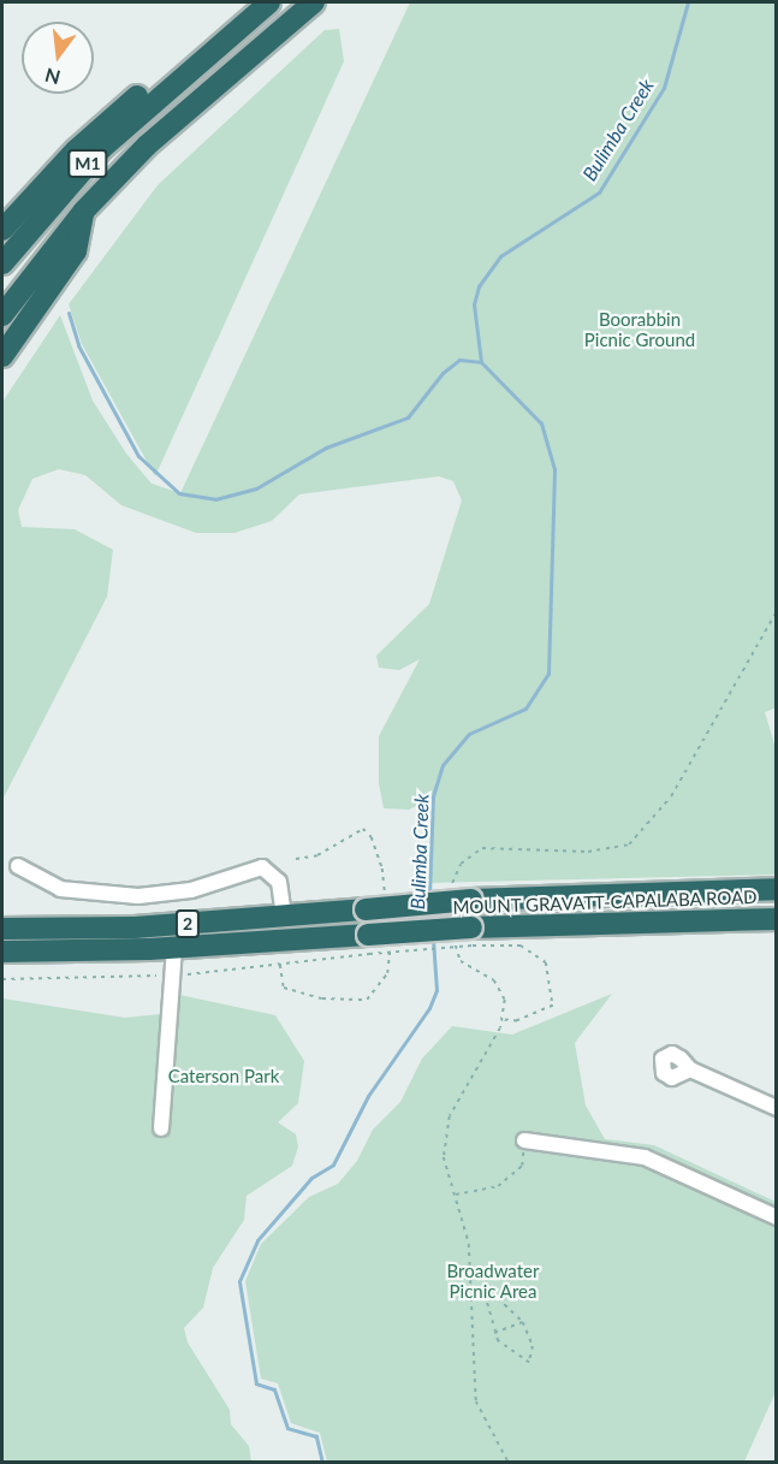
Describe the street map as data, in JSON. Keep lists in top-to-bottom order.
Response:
{
  "streets": {
    "highway": ["M1", "MOUNT GRAVATT-CAPALABA ROAD", "2"]
  },
  "water": ["Bulimba Creek"],
  "parks": ["Boorabbin Picnic Ground", "Caterson Park", "Broadwater Picnic Area"],
  "north": "bottom"
}
